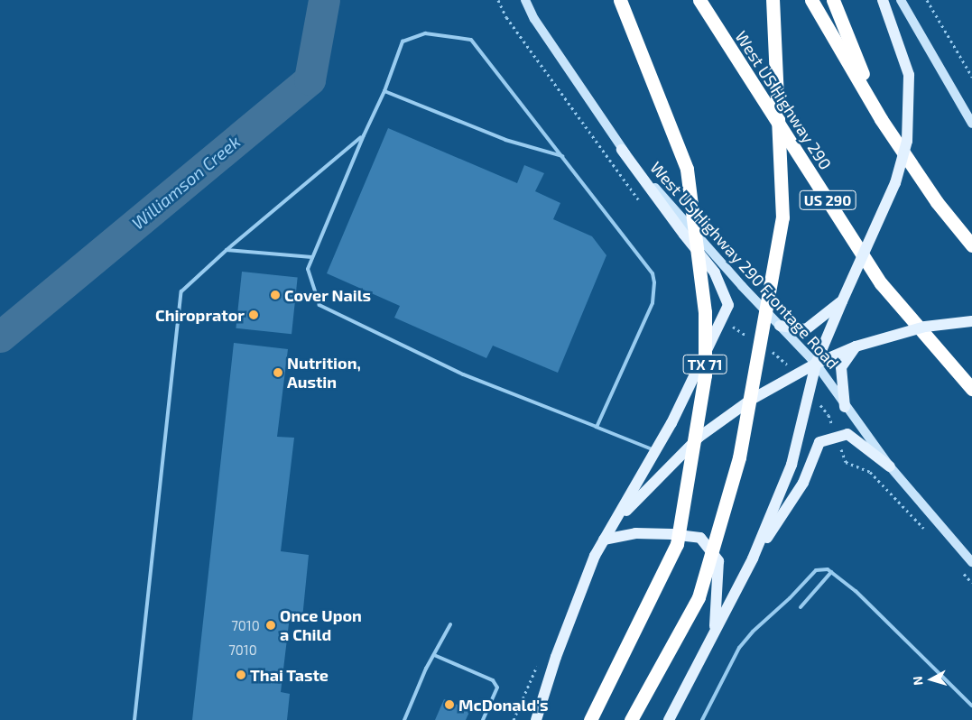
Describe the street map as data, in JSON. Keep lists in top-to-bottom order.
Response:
{
  "streets": {
    "highway": ["West US Highway 290", "US 290", "TX 71"],
    "main road": ["West US Highway 290 Frontage Road"]
  },
  "water": ["Williamson Creek"],
  "places": [
    "Cover Nails",
    "Chiroprator",
    "Nutrition, Austin",
    "Once Upon a Child",
    "Thai Taste",
    "McDonald's"
  ],
  "house_numbers": ["7010", "7010"],
  "north": "left"
}
